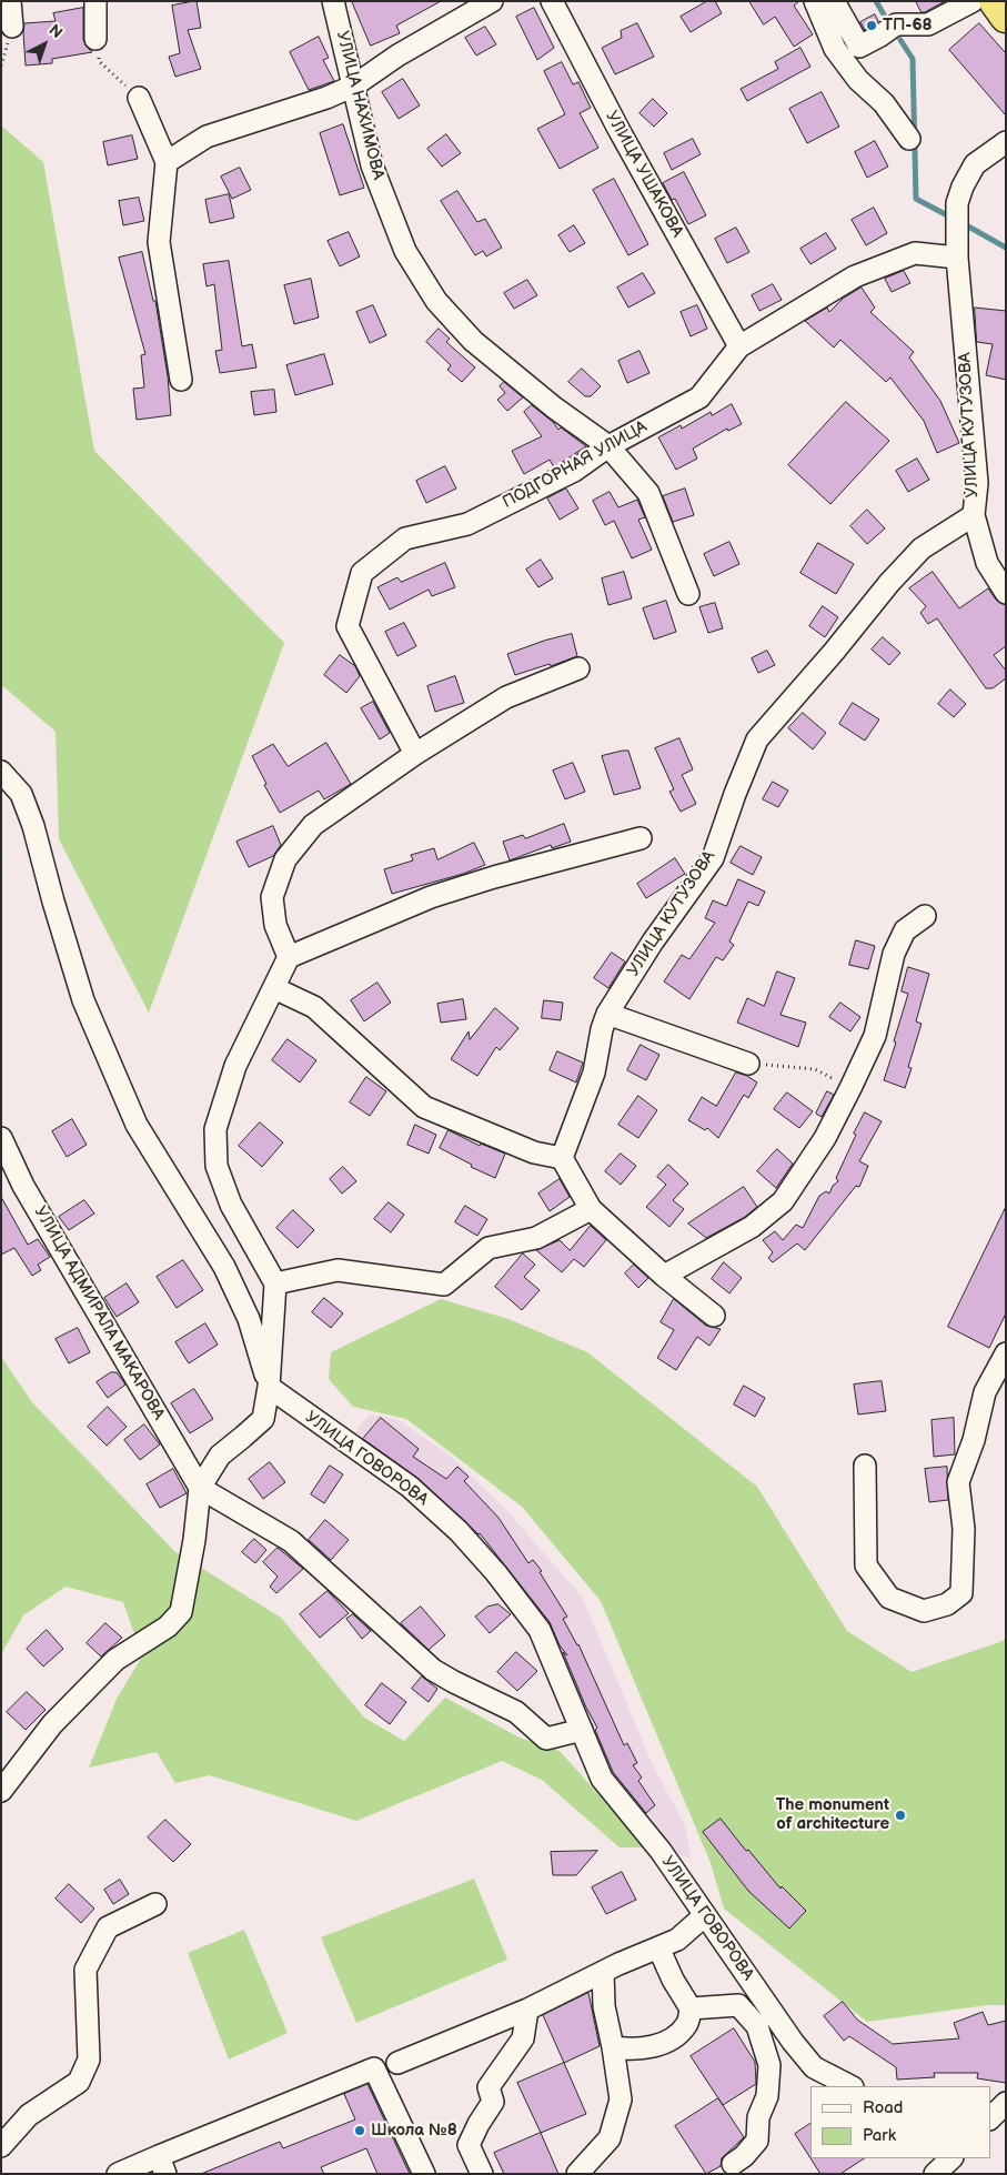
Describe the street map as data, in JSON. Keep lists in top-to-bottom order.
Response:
{
  "streets": {
    "street": [
      "УЛИЦА НАХИМОВА",
      "УЛИЦА УШАКОВА",
      "УЛИЦА КУТУЗОВА",
      "ПОДГОРНАЯ УЛИЦА",
      "УЛИЦА АДМИРАЛА МАКАРОВА",
      "УЛИЦА ГОВОРОВА"
    ]
  },
  "crossings": [
    ["УЛИЦА НАХИМОВА", "ПОДГОРНАЯ УЛИЦА"],
    ["УЛИЦА УШАКОВА", "ПОДГОРНАЯ УЛИЦА"],
    ["УЛИЦА КУТУЗОВА", "ПОДГОРНАЯ УЛИЦА"]
  ],
  "places": ["ТП-68", "The monument of architecture", "Школа №8"],
  "legend": ["Road", "Park"],
  "north": "top right"
}
